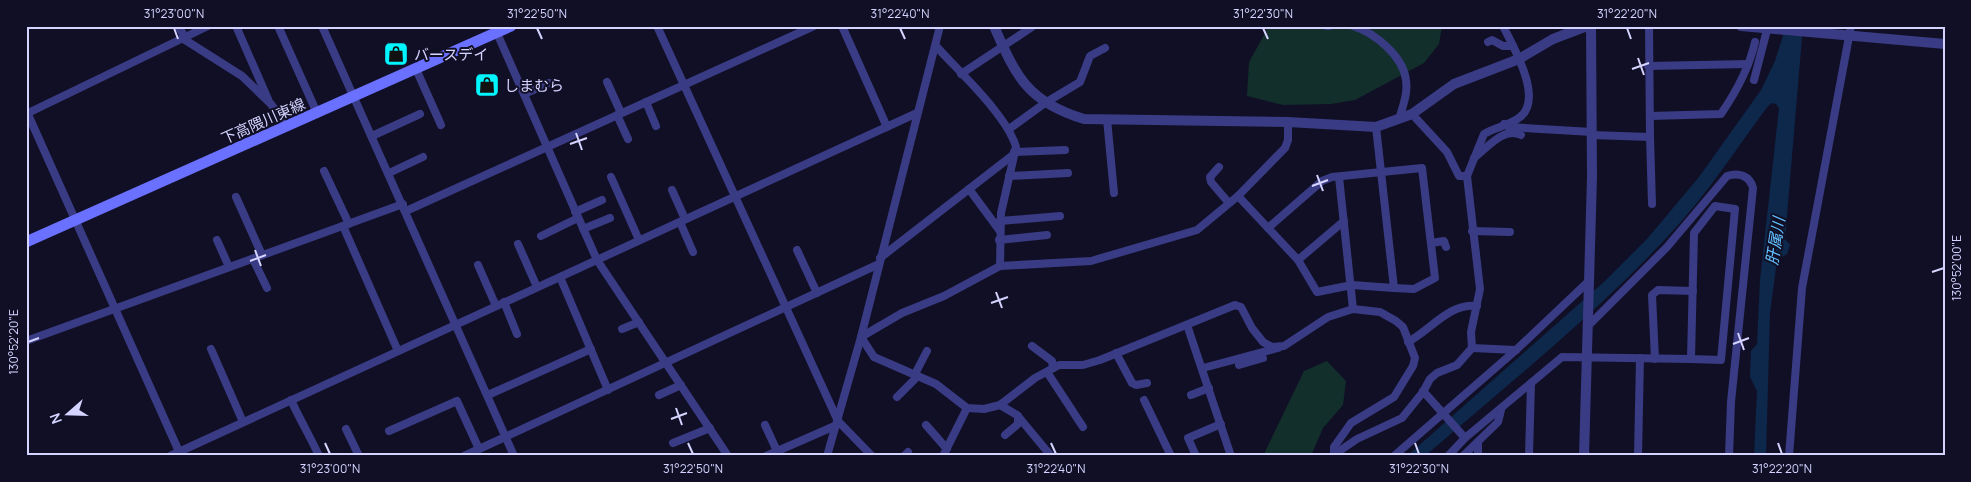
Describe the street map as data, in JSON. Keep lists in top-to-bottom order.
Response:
{
  "streets": {
    "main road": ["下高隈川東線"]
  },
  "water": ["肝属川"],
  "places": {
    "shop": ["バースデイ", "しまむら"]
  },
  "north": "left",
  "coordinates": [
    "31°23'00\"N",
    "31°22'50\"N",
    "31°22'40\"N",
    "31°22'30\"N",
    "31°22'20\"N",
    "130°52'00\"E",
    "130°52'20\"E"
  ]
}
